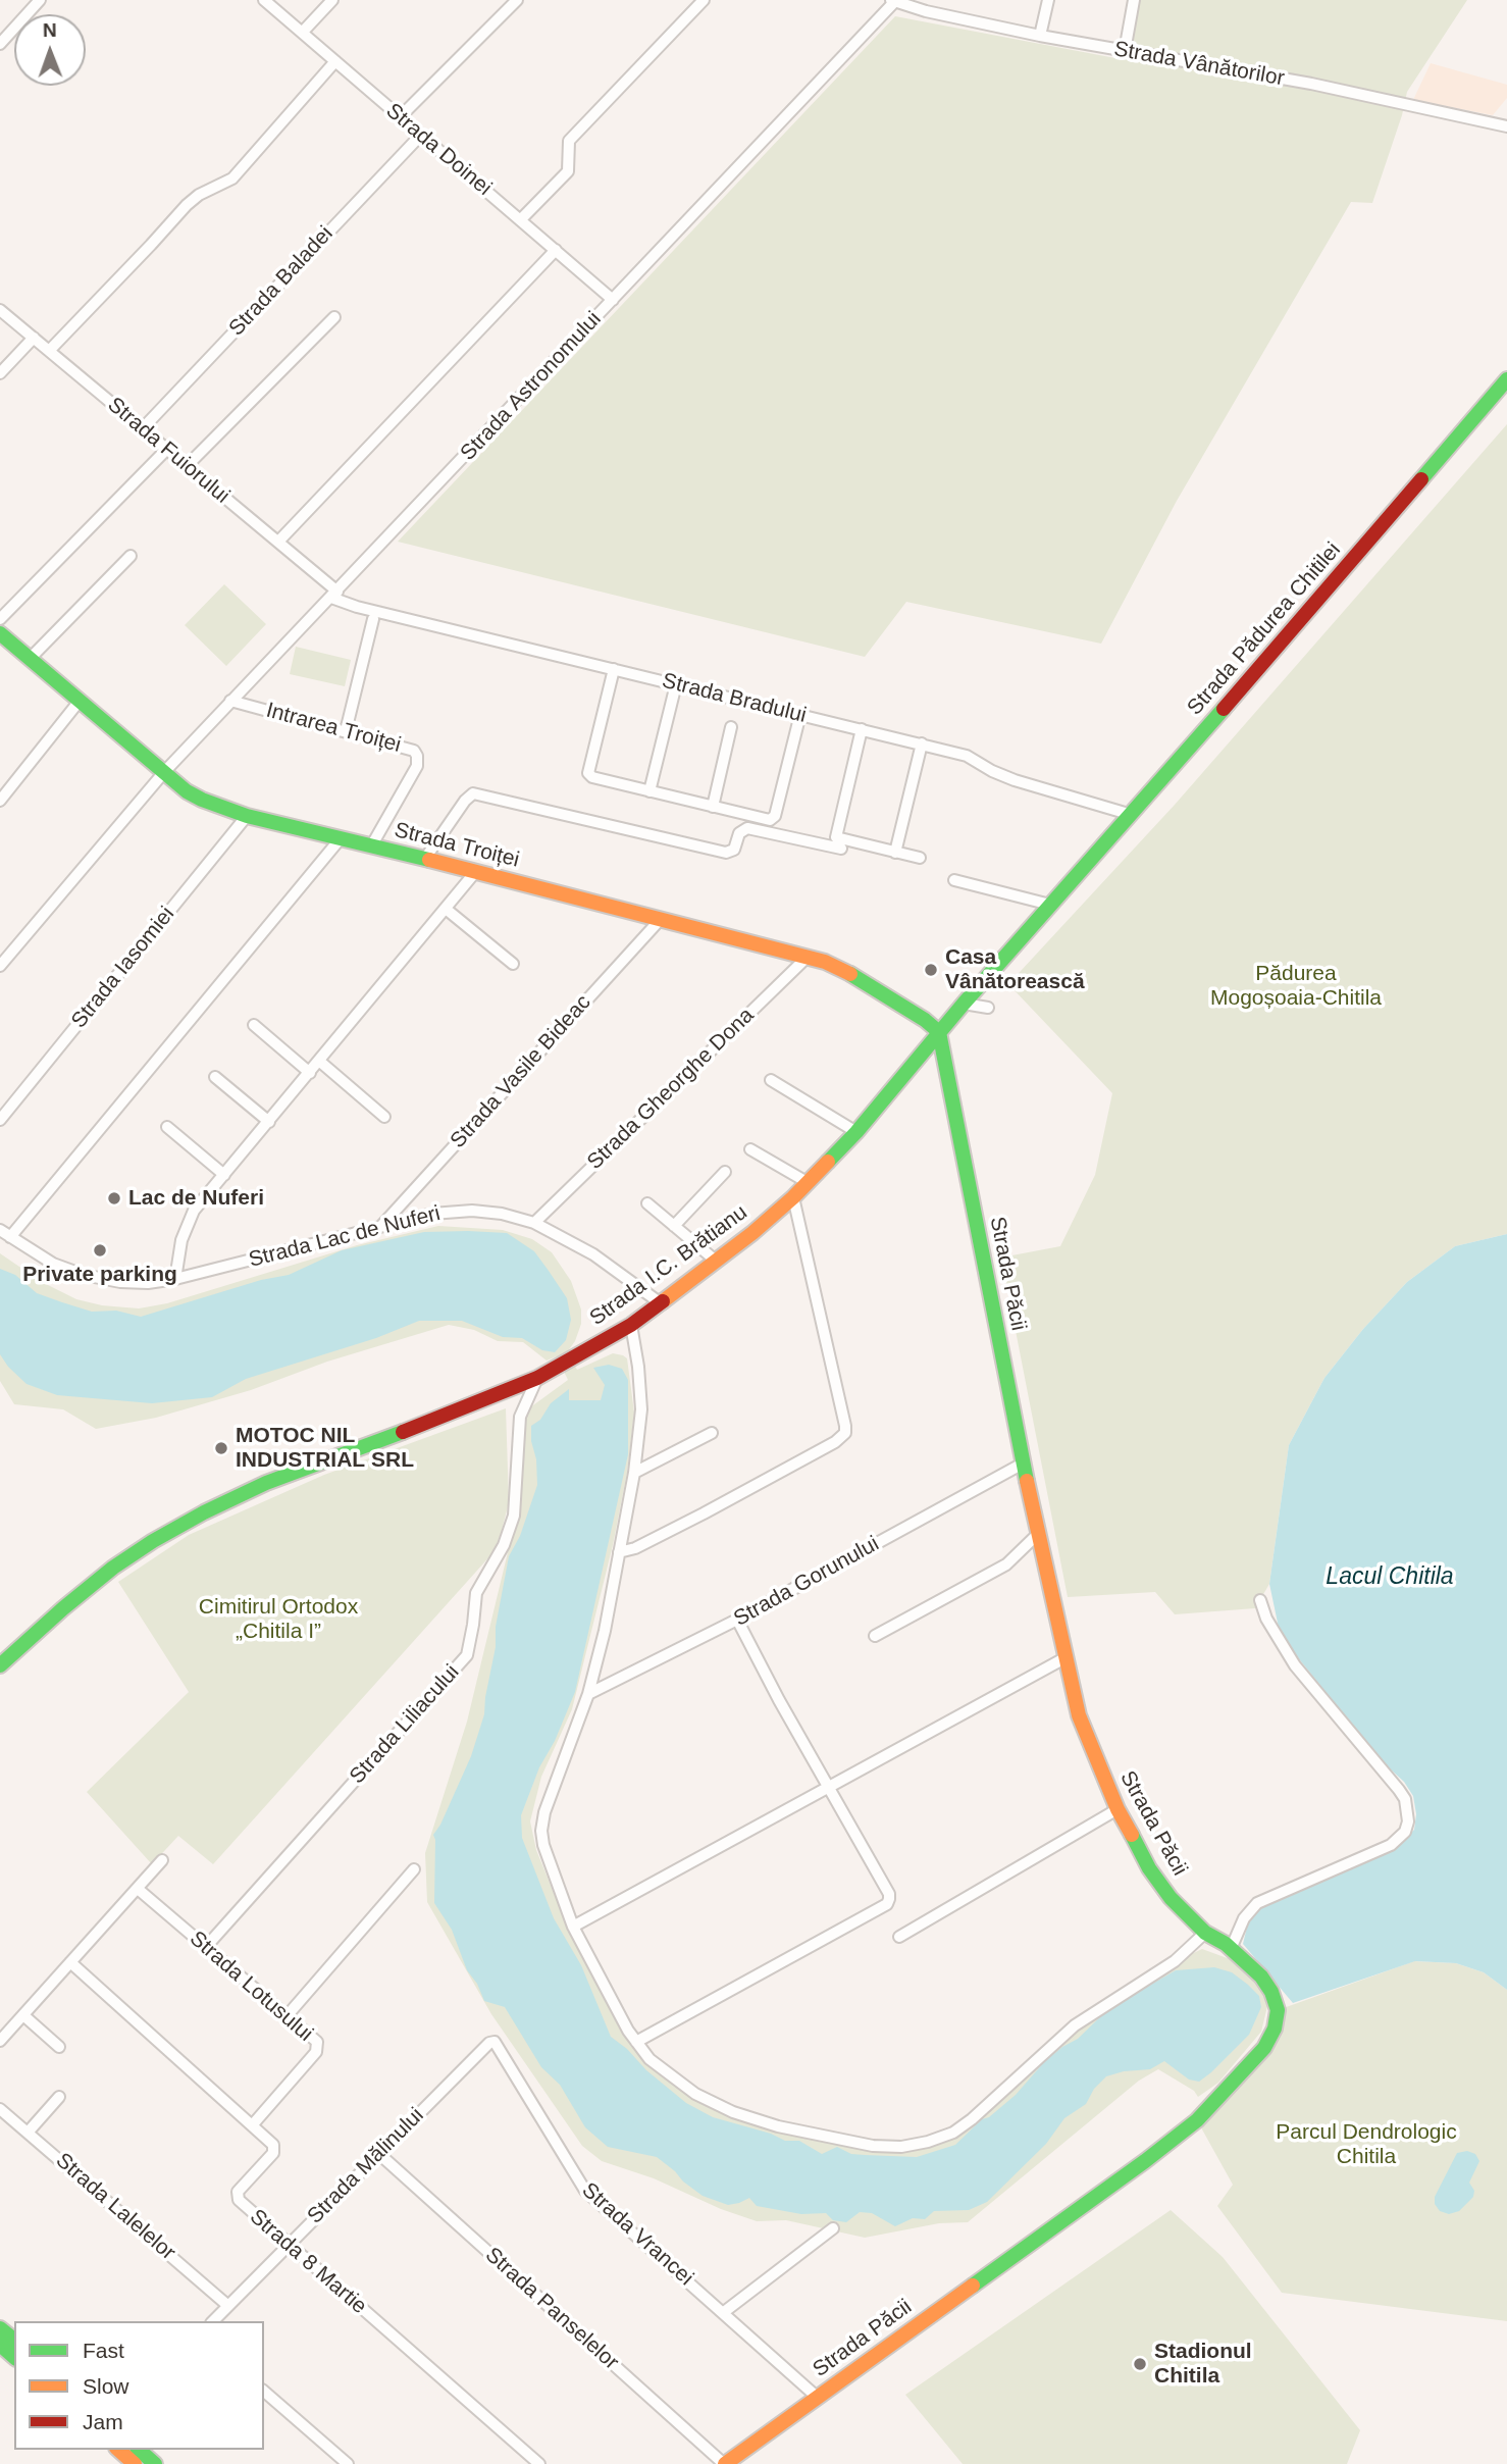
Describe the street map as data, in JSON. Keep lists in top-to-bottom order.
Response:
{
  "streets": {
    "street": [
      "Strada Vânătorilor",
      "Strada Doinei",
      "Strada Baladei",
      "Strada Astronomului",
      "Strada Fuiorului",
      "Strada Pădurea Chitilei",
      "Strada Bradului",
      "Intrarea Troiței",
      "Strada Troiței",
      "Strada Iasomiei",
      "Strada Vasile Bideac",
      "Strada Gheorghe Dona",
      "Strada Lac de Nuferi",
      "Strada I.C. Brătianu",
      "Strada Păcii",
      "Strada Gorunului",
      "Strada Liliacului",
      "Strada Lotusului",
      "Strada Mălinului",
      "Strada Lalelelor",
      "Strada Vrancei",
      "Strada 8 Martie",
      "Strada Panselelor"
    ]
  },
  "crossings": [
    ["Strada Vânătorilor", "Strada Astronomului"],
    ["Strada Doinei", "Strada Baladei"],
    ["Strada Doinei", "Strada Astronomului"],
    ["Strada Baladei", "Strada Fuiorului"],
    ["Strada Astronomului", "Strada Fuiorului"],
    ["Strada Astronomului", "Strada Bradului"],
    ["Strada Astronomului", "Intrarea Troiței"],
    ["Strada Astronomului", "Strada Troiței"],
    ["Strada Fuiorului", "Strada Bradului"],
    ["Strada Pădurea Chitilei", "Strada Bradului"],
    ["Strada Pădurea Chitilei", "Strada I.C. Brătianu"],
    ["Intrarea Troiței", "Strada Troiței"],
    ["Strada Troiței", "Strada Iasomiei"],
    ["Strada Troiței", "Strada Vasile Bideac"],
    ["Strada Troiței", "Strada Gheorghe Dona"],
    ["Strada Troiței", "Strada I.C. Brătianu"],
    ["Strada Troiței", "Strada Păcii"],
    ["Strada Vasile Bideac", "Strada Lac de Nuferi"],
    ["Strada Gheorghe Dona", "Strada Lac de Nuferi"],
    ["Strada Lac de Nuferi", "Strada I.C. Brătianu"],
    ["Strada I.C. Brătianu", "Strada Păcii"],
    ["Strada I.C. Brătianu", "Strada Liliacului"],
    ["Strada Păcii", "Strada Gorunului"],
    ["Strada Păcii", "Strada Vrancei"],
    ["Strada Păcii", "Strada Panselelor"],
    ["Strada Liliacului", "Strada Lotusului"],
    ["Strada Lotusului", "Strada 8 Martie"],
    ["Strada Mălinului", "Strada Lalelelor"],
    ["Strada Mălinului", "Strada Vrancei"],
    ["Strada Mălinului", "Strada 8 Martie"],
    ["Strada Mălinului", "Strada Panselelor"]
  ],
  "water": ["Lacul Chitila"],
  "parks": ["Pădurea Mogoșoaia-Chitila", "Cimitirul Ortodox „Chitila I”", "Parcul Dendrologic Chitila"],
  "places": [
    "Casa Vânătorească",
    "Lac de Nuferi",
    "Private parking",
    "MOTOC NIL INDUSTRIAL SRL",
    "Stadionul Chitila"
  ],
  "legend": ["Fast", "Slow", "Jam"],
  "north": "top"
}
